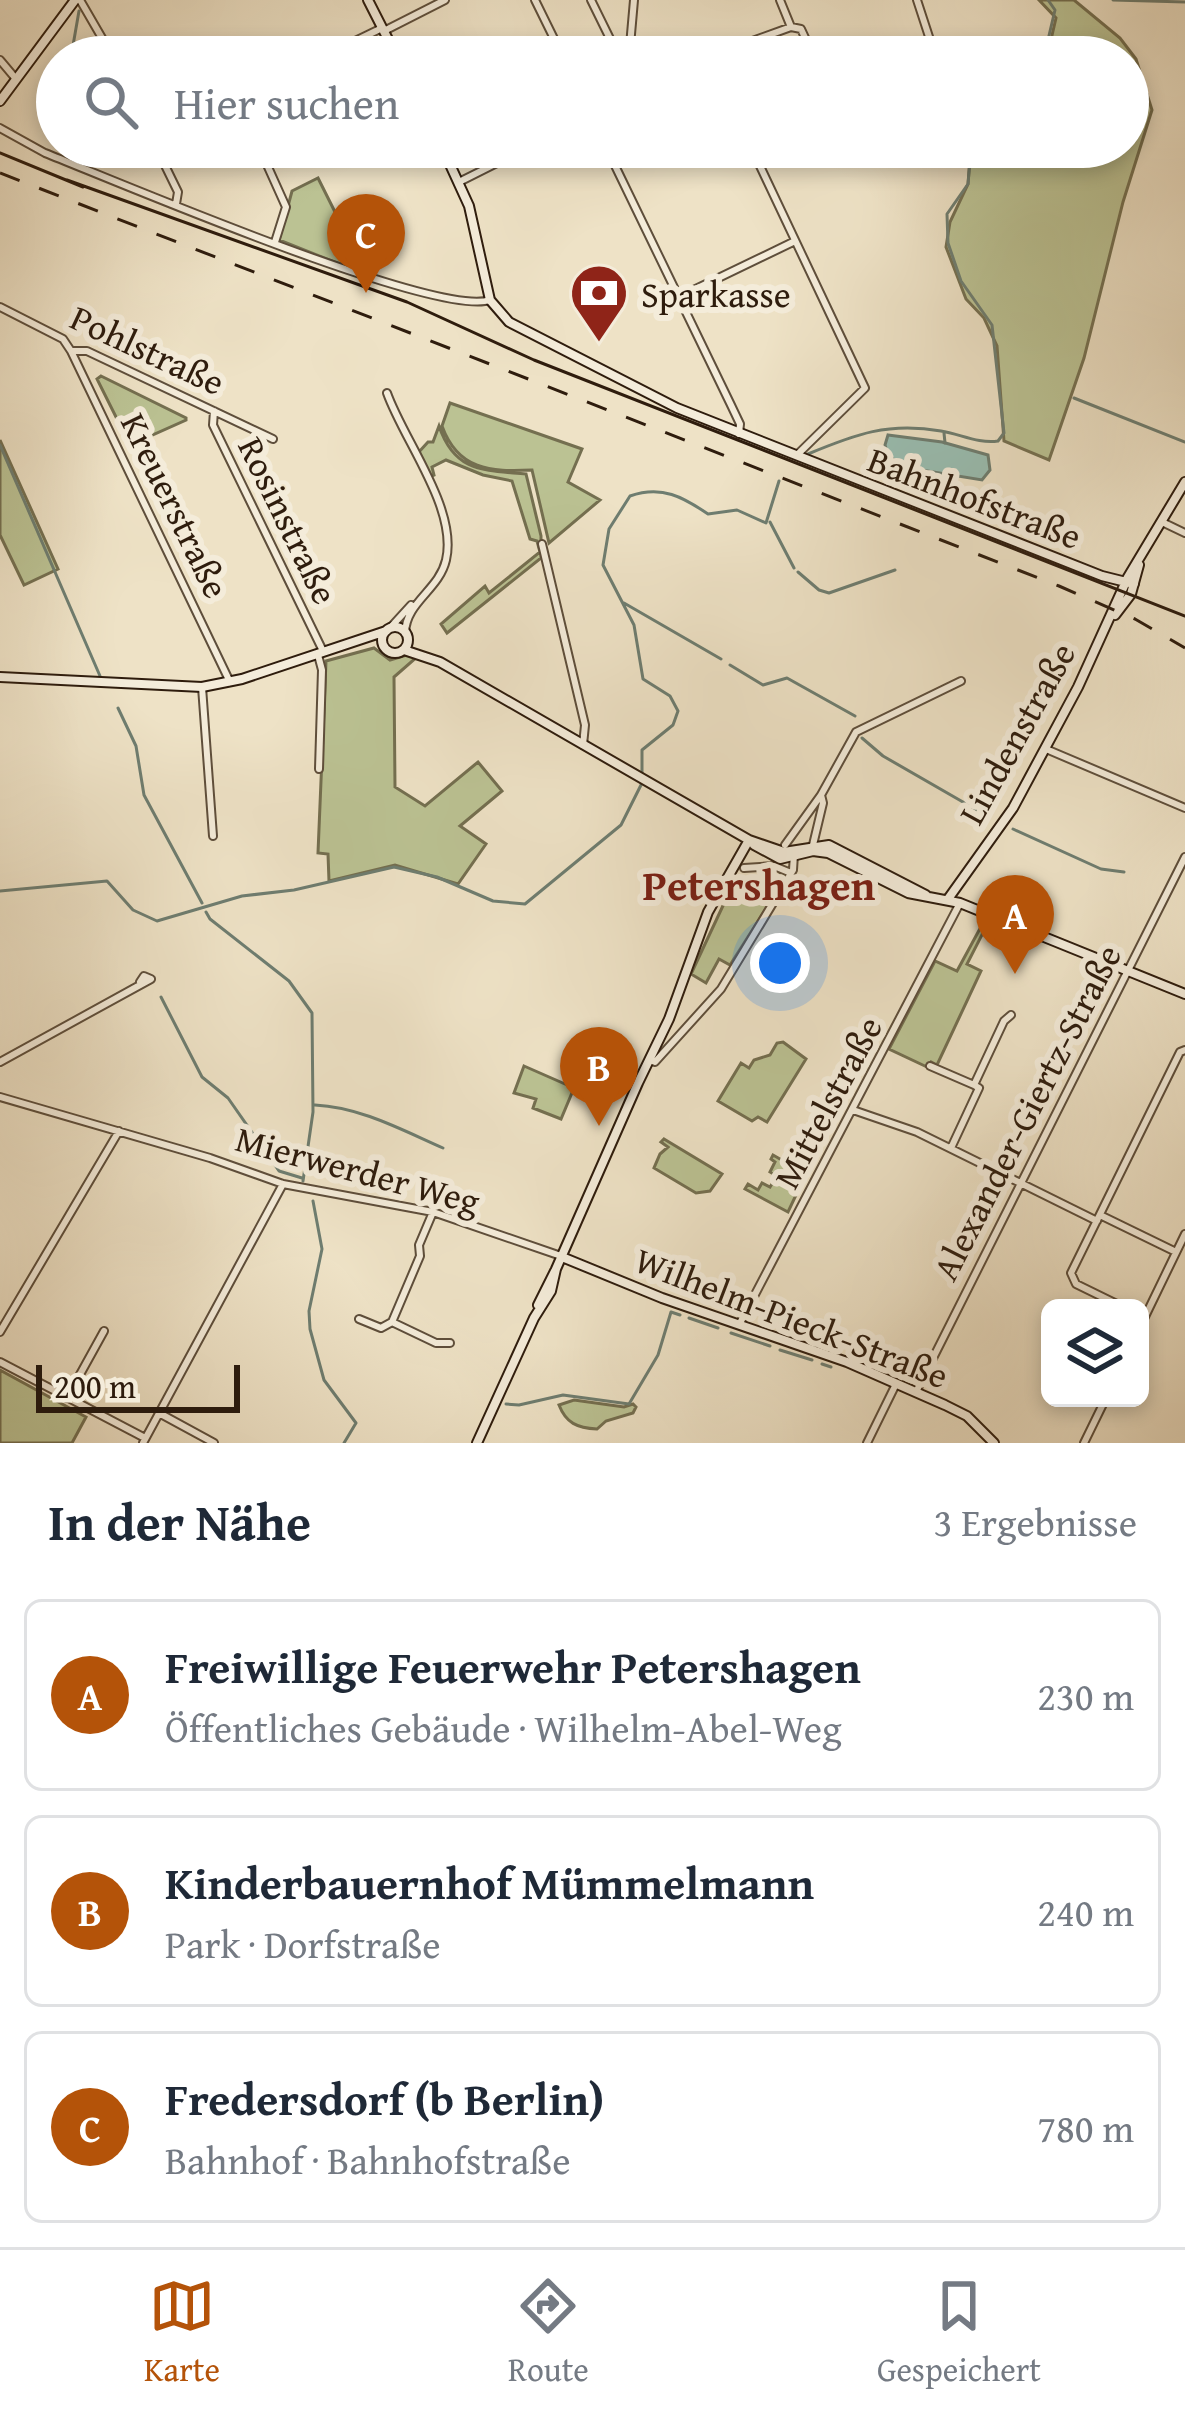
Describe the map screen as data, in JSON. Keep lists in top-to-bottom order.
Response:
{
  "streets": {
    "main road": ["Bahnhofstraße", "Lindenstraße", "Wilhelm-Pieck-Straße"],
    "street": [
      "Pohlstraße",
      "Kreuerstraße",
      "Rosinstraße",
      "Mittelstraße",
      "Alexander-Giertz-Straße",
      "Mierwerder Weg"
    ]
  },
  "crossings": [
    ["Pohlstraße", "Kreuerstraße"],
    ["Pohlstraße", "Rosinstraße"],
    ["Bahnhofstraße", "Lindenstraße"],
    ["Mittelstraße", "Wilhelm-Pieck-Straße"],
    ["Alexander-Giertz-Straße", "Wilhelm-Pieck-Straße"],
    ["Mierwerder Weg", "Wilhelm-Pieck-Straße"]
  ],
  "districts": ["Petershagen"],
  "places": {
    "bank": ["Sparkasse"]
  },
  "scale_bar": "200 m",
  "page": {
    "search": "Hier suchen",
    "pins": ["C", "A", "B"],
    "scale": "200 m",
    "heading": ["In der Nähe", "3 Ergebnisse"],
    "list": [
      {
        "mark": "A",
        "name": "Freiwillige Feuerwehr Petershagen",
        "note": "Öffentliches Gebäude · Wilhelm-Abel-Weg",
        "value": "230 m"
      },
      {
        "mark": "B",
        "name": "Kinderbauernhof Mümmelmann",
        "note": "Park · Dorfstraße",
        "value": "240 m"
      },
      {
        "mark": "C",
        "name": "Fredersdorf (b Berlin)",
        "note": "Bahnhof · Bahnhofstraße",
        "value": "780 m"
      }
    ],
    "nav": ["Karte", "Route", "Gespeichert"]
  }
}
